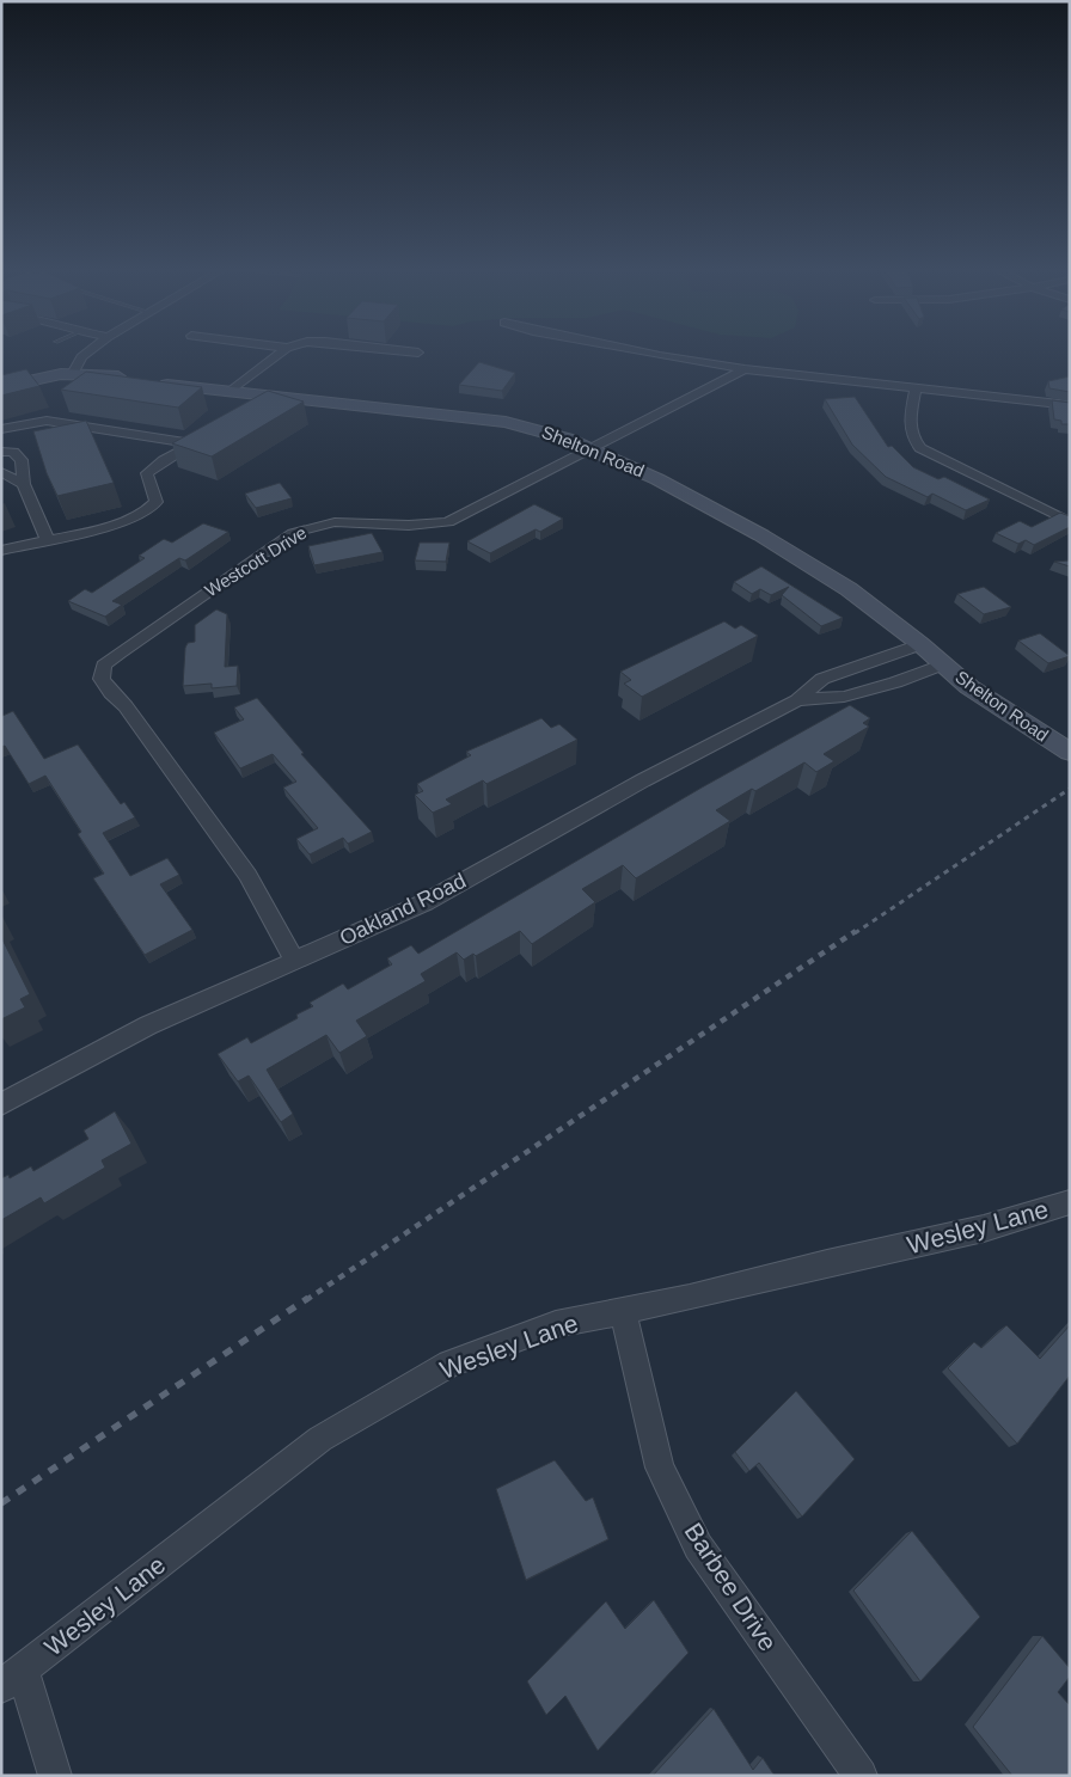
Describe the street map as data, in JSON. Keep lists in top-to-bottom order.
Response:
{
  "streets": {
    "street": [
      "Shelton Road",
      "Westcott Drive",
      "Oakland Road",
      "Wesley Lane",
      "Barbee Drive"
    ]
  },
  "crossings": [
    ["Shelton Road", "Westcott Drive"],
    ["Shelton Road", "Oakland Road"],
    ["Westcott Drive", "Oakland Road"],
    ["Wesley Lane", "Barbee Drive"]
  ]
}
